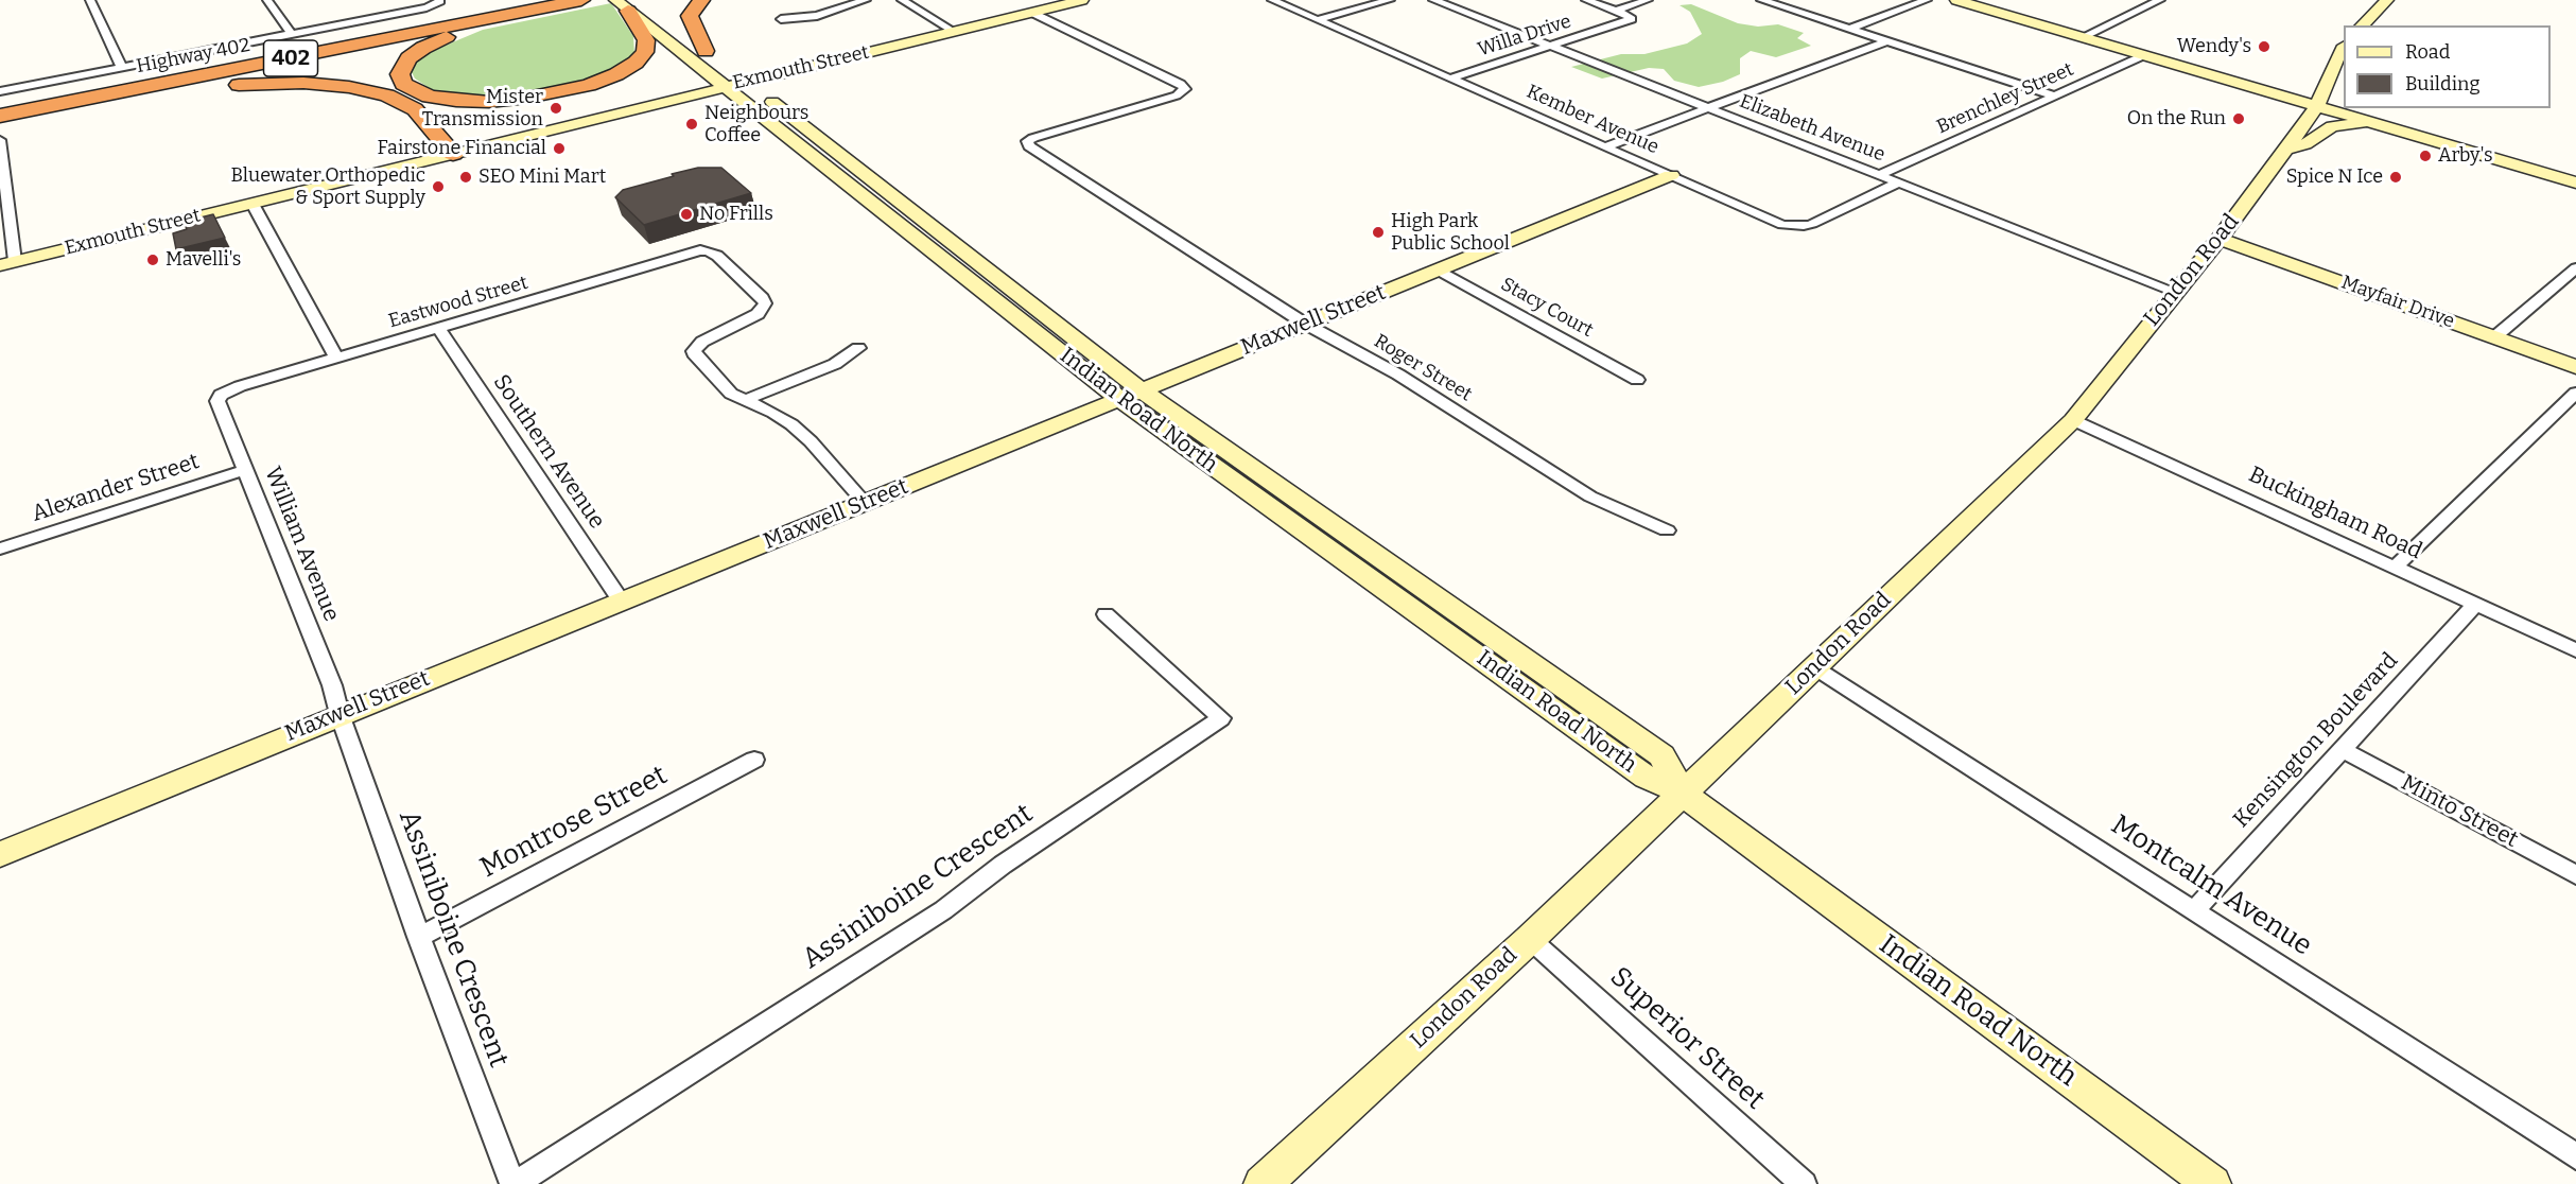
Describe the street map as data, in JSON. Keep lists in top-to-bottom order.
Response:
{
  "streets": {
    "highway": ["Highway 402", "402"],
    "main road": [
      "Exmouth Street",
      "London Road",
      "Mayfair Drive",
      "Maxwell Street",
      "Indian Road North"
    ],
    "street": [
      "Willa Drive",
      "Brenchley Street",
      "Kember Avenue",
      "Elizabeth Avenue",
      "Eastwood Street",
      "Stacy Court",
      "Roger Street",
      "Southern Avenue",
      "Alexander Street",
      "Buckingham Road",
      "William Avenue",
      "Kensington Boulevard",
      "Minto Street",
      "Montrose Street",
      "Montcalm Avenue",
      "Assiniboine Crescent",
      "Superior Street"
    ]
  },
  "crossings": [
    ["Willa Drive", "Kember Avenue"],
    ["Willa Drive", "Elizabeth Avenue"],
    ["Exmouth Street", "Roger Street"],
    ["Exmouth Street", "Indian Road North"],
    ["Brenchley Street", "Elizabeth Avenue"],
    ["Kember Avenue", "Elizabeth Avenue"],
    ["Kember Avenue", "Maxwell Street"],
    ["Elizabeth Avenue", "London Road"],
    ["London Road", "Mayfair Drive"],
    ["London Road", "Indian Road North"],
    ["London Road", "Buckingham Road"],
    ["London Road", "Montcalm Avenue"],
    ["London Road", "Superior Street"],
    ["Eastwood Street", "Southern Avenue"],
    ["Eastwood Street", "William Avenue"],
    ["Stacy Court", "Maxwell Street"],
    ["Maxwell Street", "Roger Street"],
    ["Maxwell Street", "Indian Road North"],
    ["Maxwell Street", "Southern Avenue"],
    ["Maxwell Street", "William Avenue"],
    ["Maxwell Street", "Assiniboine Crescent"],
    ["Alexander Street", "William Avenue"],
    ["Buckingham Road", "Kensington Boulevard"],
    ["William Avenue", "Assiniboine Crescent"],
    ["Kensington Boulevard", "Minto Street"],
    ["Kensington Boulevard", "Montcalm Avenue"],
    ["Montrose Street", "Assiniboine Crescent"]
  ],
  "places": [
    "Wendy's",
    "Mister Transmission",
    "On the Run",
    "Neighbours Coffee",
    "Fairstone Financial",
    "Arby's",
    "SEO Mini Mart",
    "Spice N Ice",
    "Bluewater Orthopedic & Sport Supply",
    "No Frills",
    "High Park Public School",
    "Mavelli's"
  ],
  "legend": ["Road", "Building"]
}
